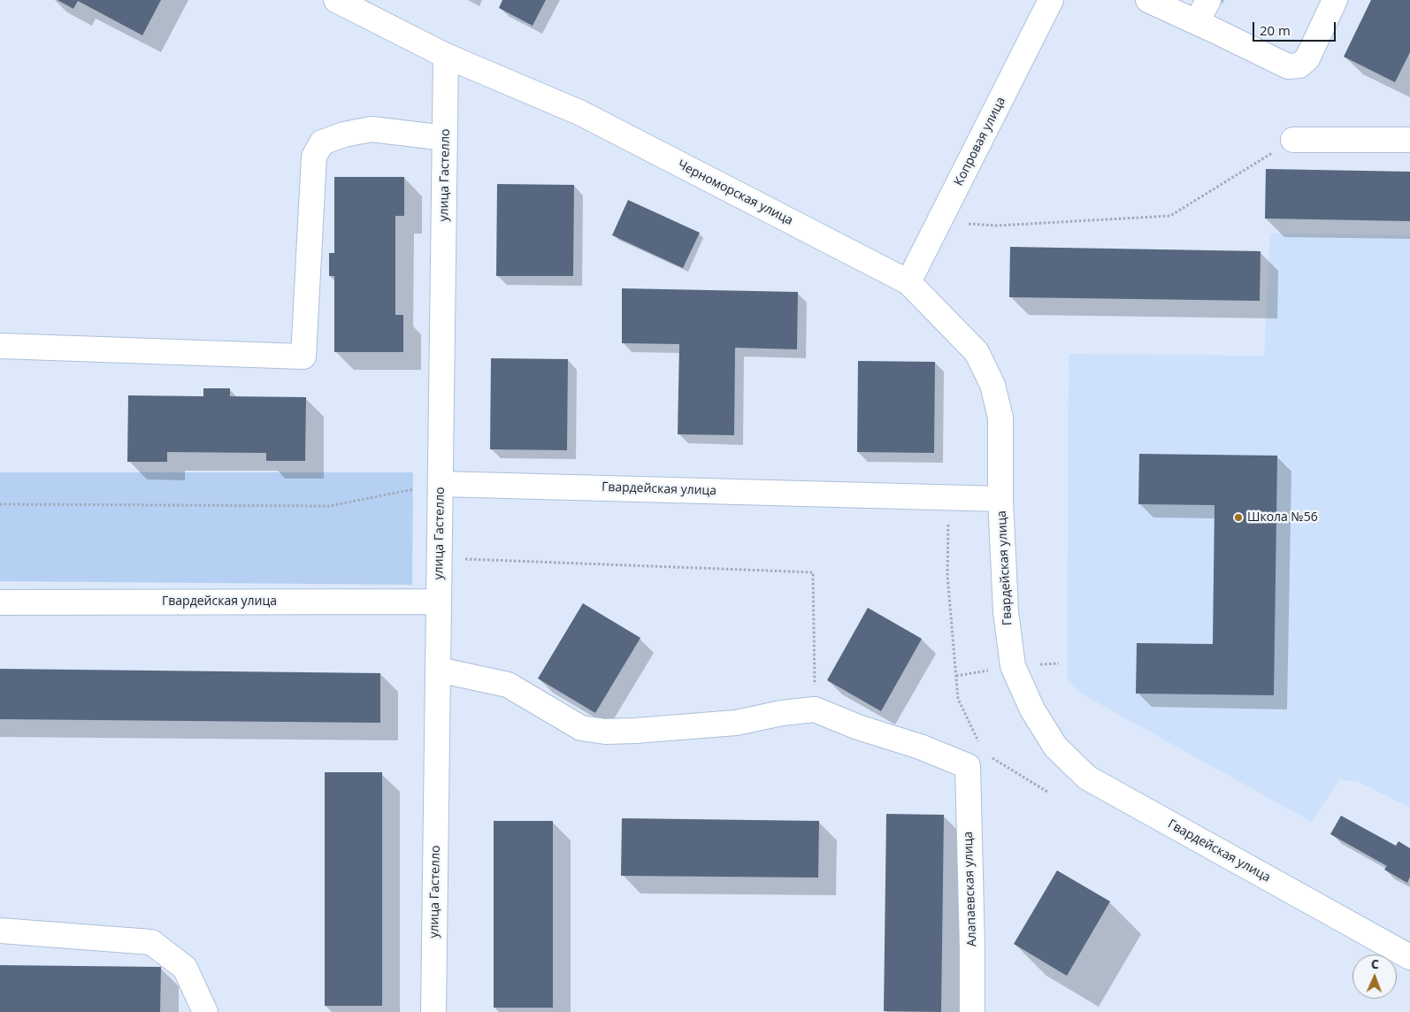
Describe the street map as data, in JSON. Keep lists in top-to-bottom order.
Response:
{
  "streets": {
    "street": [
      "Копровая улица",
      "улица Гастелло",
      "Черноморская улица",
      "Гвардейская улица",
      "Алапаевская улица"
    ]
  },
  "crossings": [
    ["Копровая улица", "Черноморская улица"],
    ["улица Гастелло", "Черноморская улица"],
    ["улица Гастелло", "Гвардейская улица"],
    ["Черноморская улица", "Гвардейская улица"]
  ],
  "places": ["Школа №56"],
  "scale_bar": "20 m",
  "north": "top"
}
